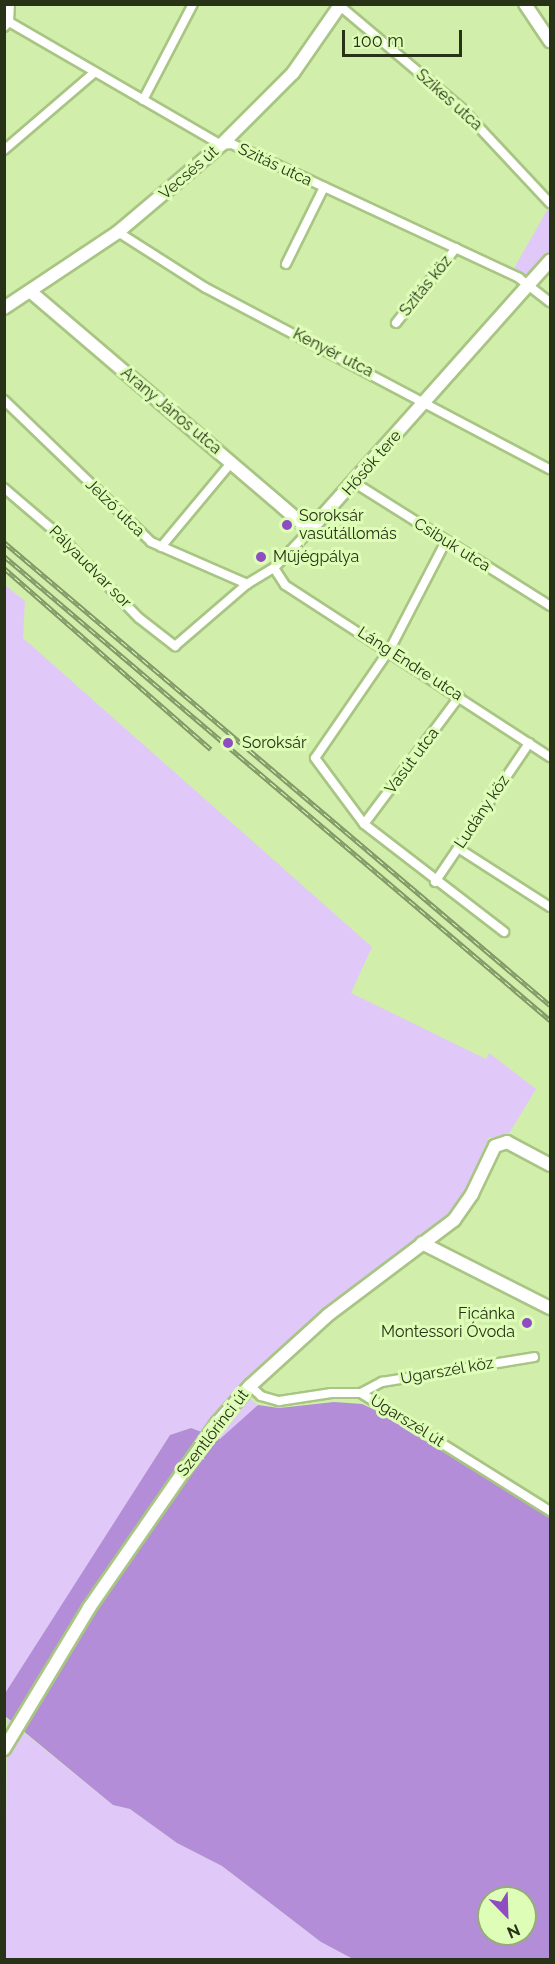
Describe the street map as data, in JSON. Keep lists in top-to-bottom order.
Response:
{
  "streets": {
    "street": [
      "Szikes utca",
      "Szitás utca",
      "Vecsés út",
      "Szitás köz",
      "Kenyér utca",
      "Arany János utca",
      "Hősök tere",
      "Jelző utca",
      "Csibuk utca",
      "Pályaudvar sor",
      "Láng Endre utca",
      "Vasút utca",
      "Ludány köz",
      "Ugarszél köz",
      "Ugarszél út",
      "Szentlőrinci út"
    ]
  },
  "crossings": [
    ["Szikes utca", "Vecsés út"],
    ["Szitás utca", "Vecsés út"],
    ["Szitás utca", "Szitás köz"],
    ["Szitás utca", "Hősök tere"],
    ["Vecsés út", "Kenyér utca"],
    ["Vecsés út", "Arany János utca"],
    ["Kenyér utca", "Hősök tere"],
    ["Arany János utca", "Hősök tere"],
    ["Hősök tere", "Jelző utca"],
    ["Hősök tere", "Csibuk utca"],
    ["Hősök tere", "Pályaudvar sor"],
    ["Hősök tere", "Láng Endre utca"],
    ["Láng Endre utca", "Vasút utca"],
    ["Láng Endre utca", "Ludány köz"],
    ["Ugarszél köz", "Ugarszél út"],
    ["Ugarszél út", "Szentlőrinci út"]
  ],
  "places": [
    "Soroksár vasútállomás",
    "Műjégpálya",
    "Soroksár",
    "Ficánka Montessori Óvoda"
  ],
  "scale_bar": "100 m",
  "north": "bottom right"
}
